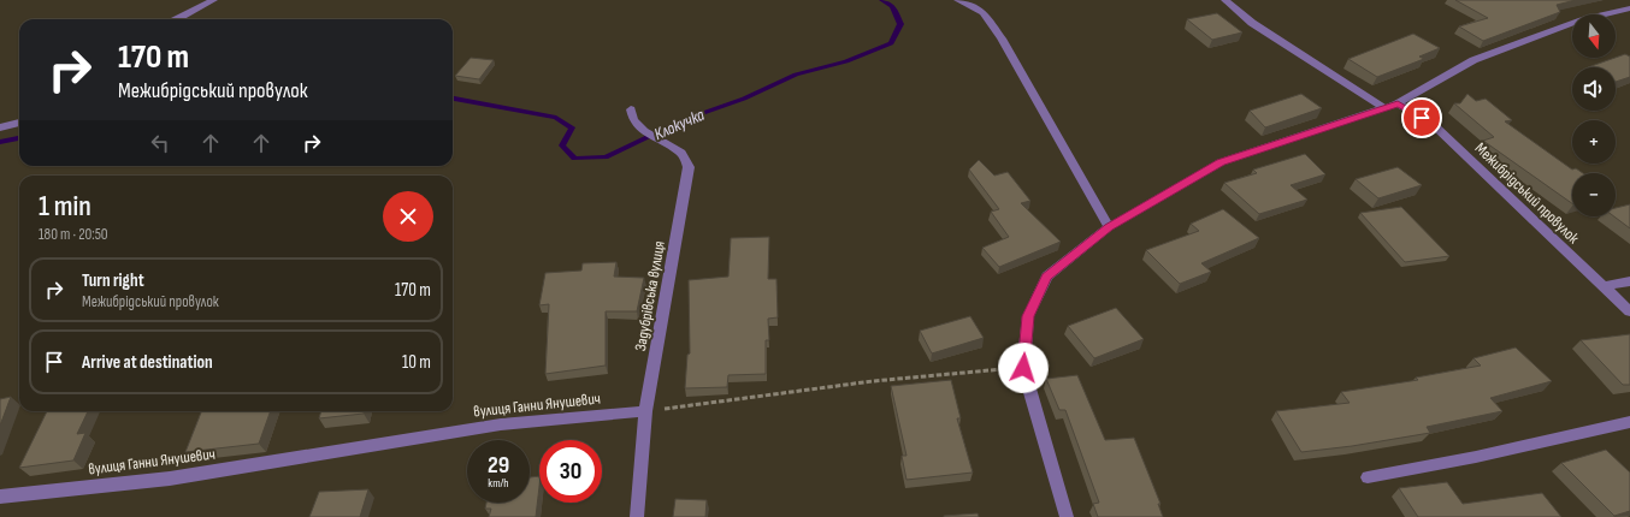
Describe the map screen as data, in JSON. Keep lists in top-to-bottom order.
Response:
{
  "streets": {
    "street": ["Межибрідський провулок", "Задубрівська вулиця", "вулиця Ганни Янушевич"]
  },
  "crossings": [
    ["Задубрівська вулиця", "вулиця Ганни Янушевич"]
  ],
  "water": ["Клокучка"],
  "north": "bottom",
  "page": {
    "map_buttons": ["+", "−"],
    "turn": ["170 m", "Межибрідський провулок"],
    "heading": ["1 min", "180 m · 20:50"],
    "list": [
      {
        "name": "Turn right",
        "note": "Межибрідський провулок",
        "value": "170 m"
      },
      {
        "name": "Arrive at destination",
        "value": "10 m"
      }
    ],
    "speed": "29 km/h",
    "limit": "30"
  }
}
